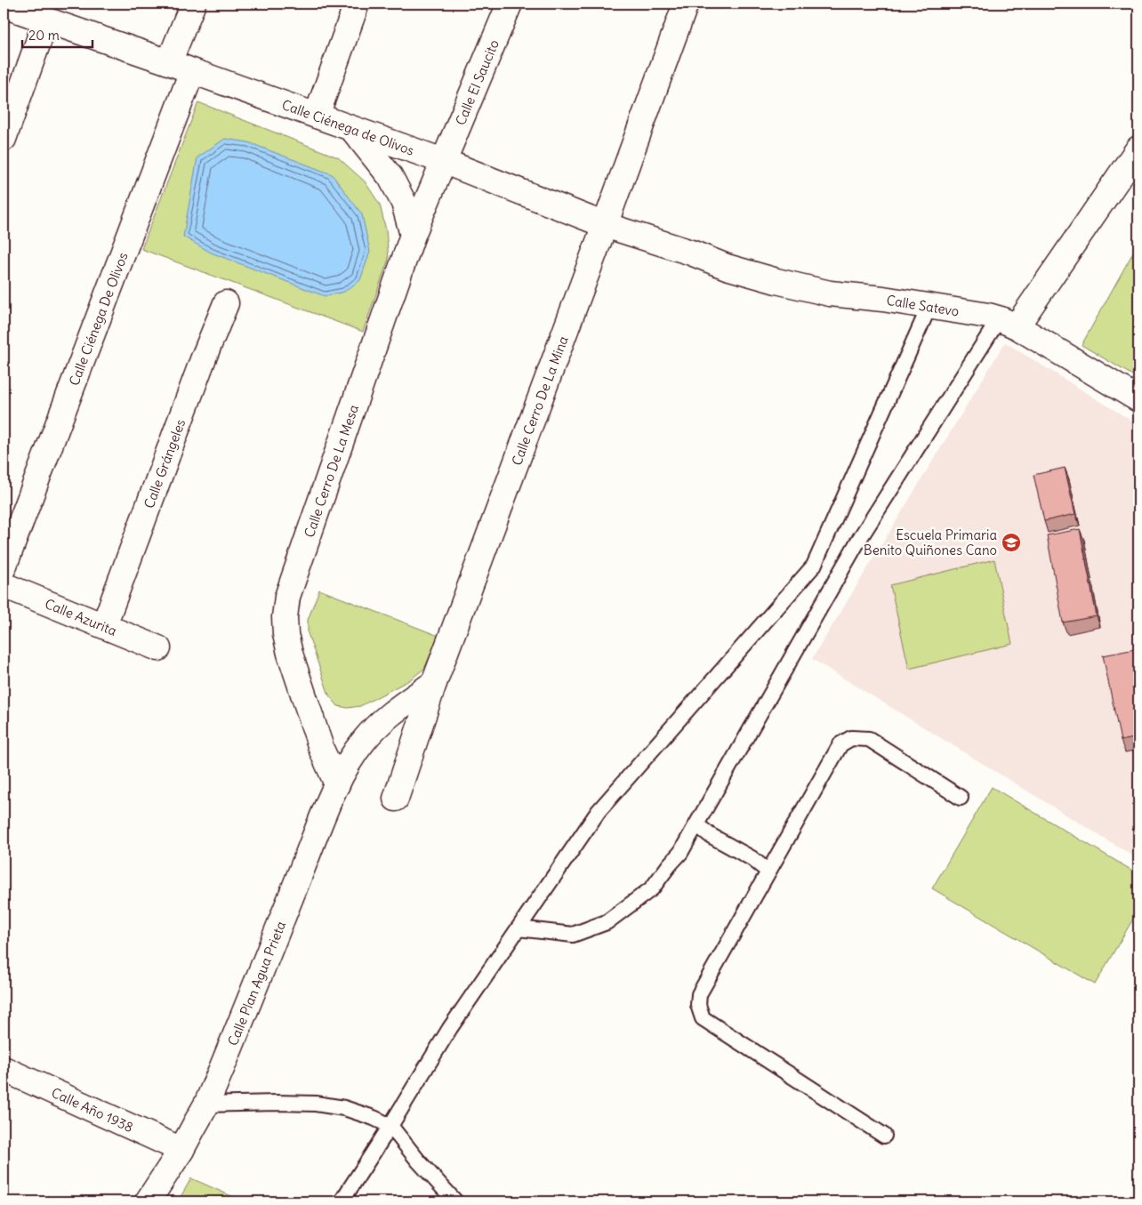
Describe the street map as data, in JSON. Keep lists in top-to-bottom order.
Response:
{
  "streets": {
    "street": [
      "Calle El Saucito",
      "Calle Ciénega de Olivos",
      "Calle Satevo",
      "Calle Ciénega De Olivos",
      "Calle Cerro De La Mina",
      "Calle Grángeles",
      "Calle Cerro De La Mesa",
      "Calle Azurita",
      "Calle Plan Agua Prieta",
      "Calle Año 1938"
    ]
  },
  "crossings": [
    ["Calle El Saucito", "Calle Ciénega de Olivos"],
    ["Calle El Saucito", "Calle Cerro De La Mesa"],
    ["Calle Ciénega de Olivos", "Calle Satevo"],
    ["Calle Ciénega de Olivos", "Calle Ciénega De Olivos"],
    ["Calle Ciénega de Olivos", "Calle Cerro De La Mina"],
    ["Calle Ciénega de Olivos", "Calle Cerro De La Mesa"],
    ["Calle Cerro De La Mina", "Calle Plan Agua Prieta"],
    ["Calle Grángeles", "Calle Azurita"],
    ["Calle Cerro De La Mesa", "Calle Plan Agua Prieta"],
    ["Calle Plan Agua Prieta", "Calle Año 1938"]
  ],
  "places": {
    "school or university": ["Escuela Primaria Benito Quiñones Cano"]
  },
  "scale_bar": "20 m"
}
